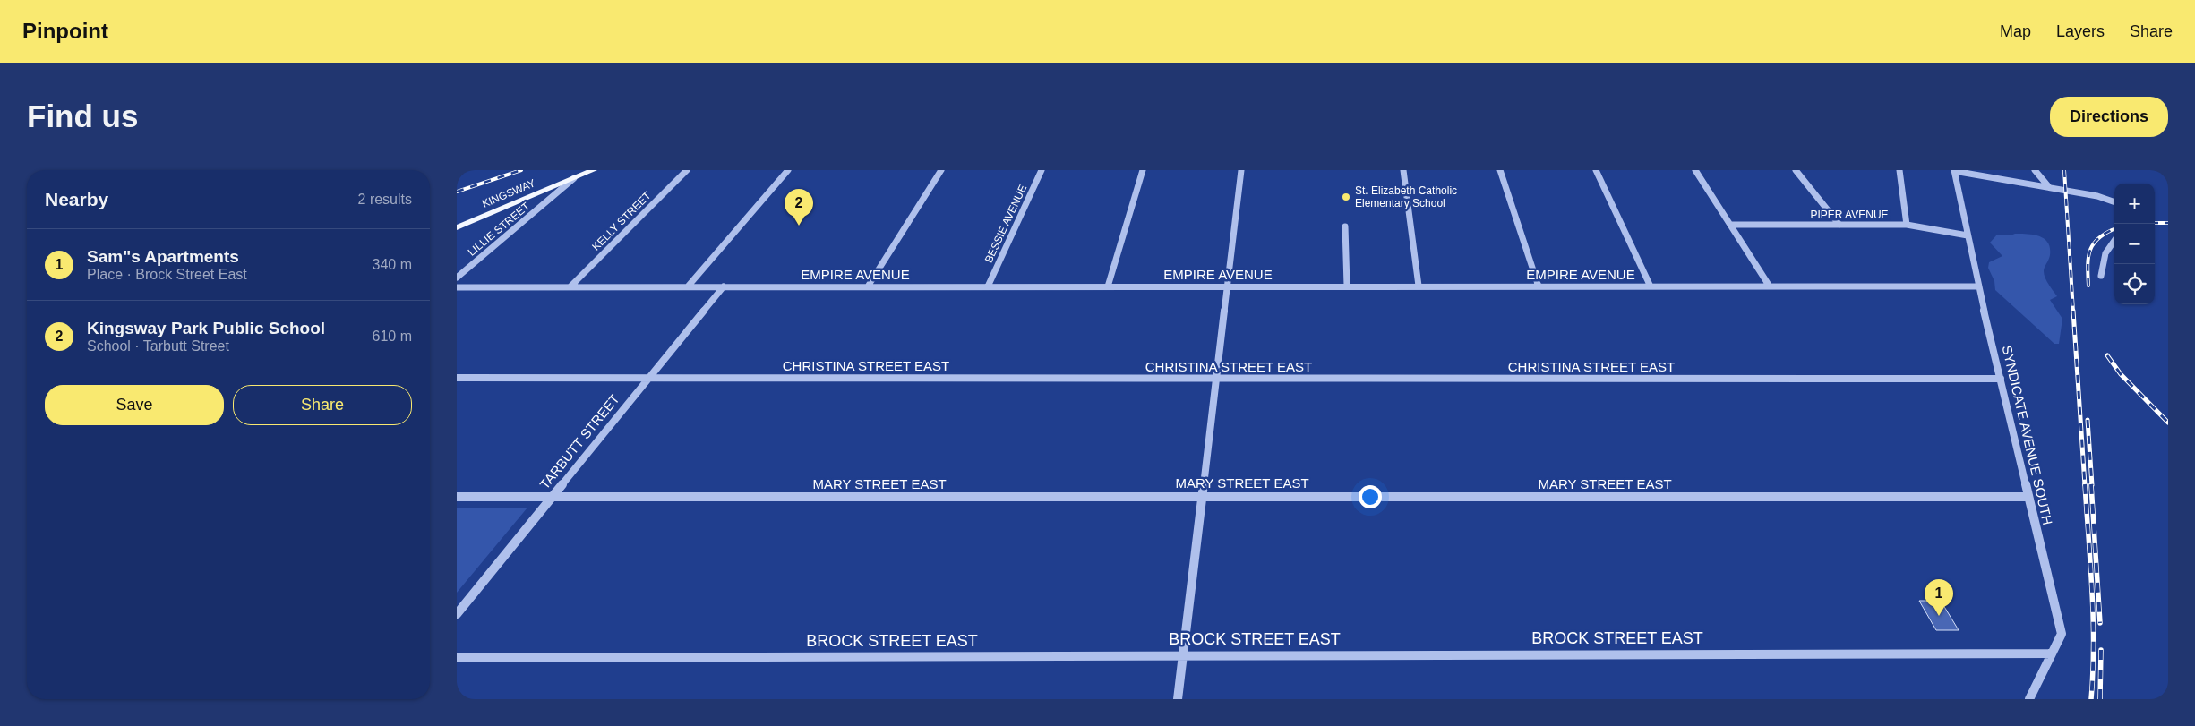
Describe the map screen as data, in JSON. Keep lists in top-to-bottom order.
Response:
{
  "streets": {
    "main road": ["KINGSWAY"],
    "street": [
      "PIPER AVENUE",
      "KELLY STREET",
      "BESSIE AVENUE",
      "LILLIE STREET",
      "EMPIRE AVENUE",
      "CHRISTINA STREET EAST",
      "SYNDICATE AVENUE SOUTH",
      "TARBUTT STREET",
      "MARY STREET EAST",
      "BROCK STREET EAST"
    ]
  },
  "crossings": [
    ["KINGSWAY", "LILLIE STREET"],
    ["PIPER AVENUE", "SYNDICATE AVENUE SOUTH"],
    ["KELLY STREET", "EMPIRE AVENUE"],
    ["BESSIE AVENUE", "EMPIRE AVENUE"],
    ["EMPIRE AVENUE", "SYNDICATE AVENUE SOUTH"],
    ["EMPIRE AVENUE", "TARBUTT STREET"],
    ["CHRISTINA STREET EAST", "SYNDICATE AVENUE SOUTH"],
    ["CHRISTINA STREET EAST", "TARBUTT STREET"],
    ["SYNDICATE AVENUE SOUTH", "MARY STREET EAST"],
    ["SYNDICATE AVENUE SOUTH", "BROCK STREET EAST"],
    ["TARBUTT STREET", "MARY STREET EAST"]
  ],
  "places": ["St. Elizabeth Catholic Elementary School"],
  "page": {
    "header": "Pinpoint",
    "nav": ["Map", "Layers", "Share"],
    "buttons": [
      "Directions",
      ["Save", "Share"]
    ],
    "title": "Find us",
    "heading": ["Nearby", "2 results"],
    "map_buttons": ["+", "−"],
    "pins": ["2", "1"],
    "list": [
      {
        "mark": "1",
        "name": "Sam\"s Apartments",
        "note": "Place · Brock Street East",
        "value": "340 m"
      },
      {
        "mark": "2",
        "name": "Kingsway Park Public School",
        "note": "School · Tarbutt Street",
        "value": "610 m"
      }
    ]
  }
}
